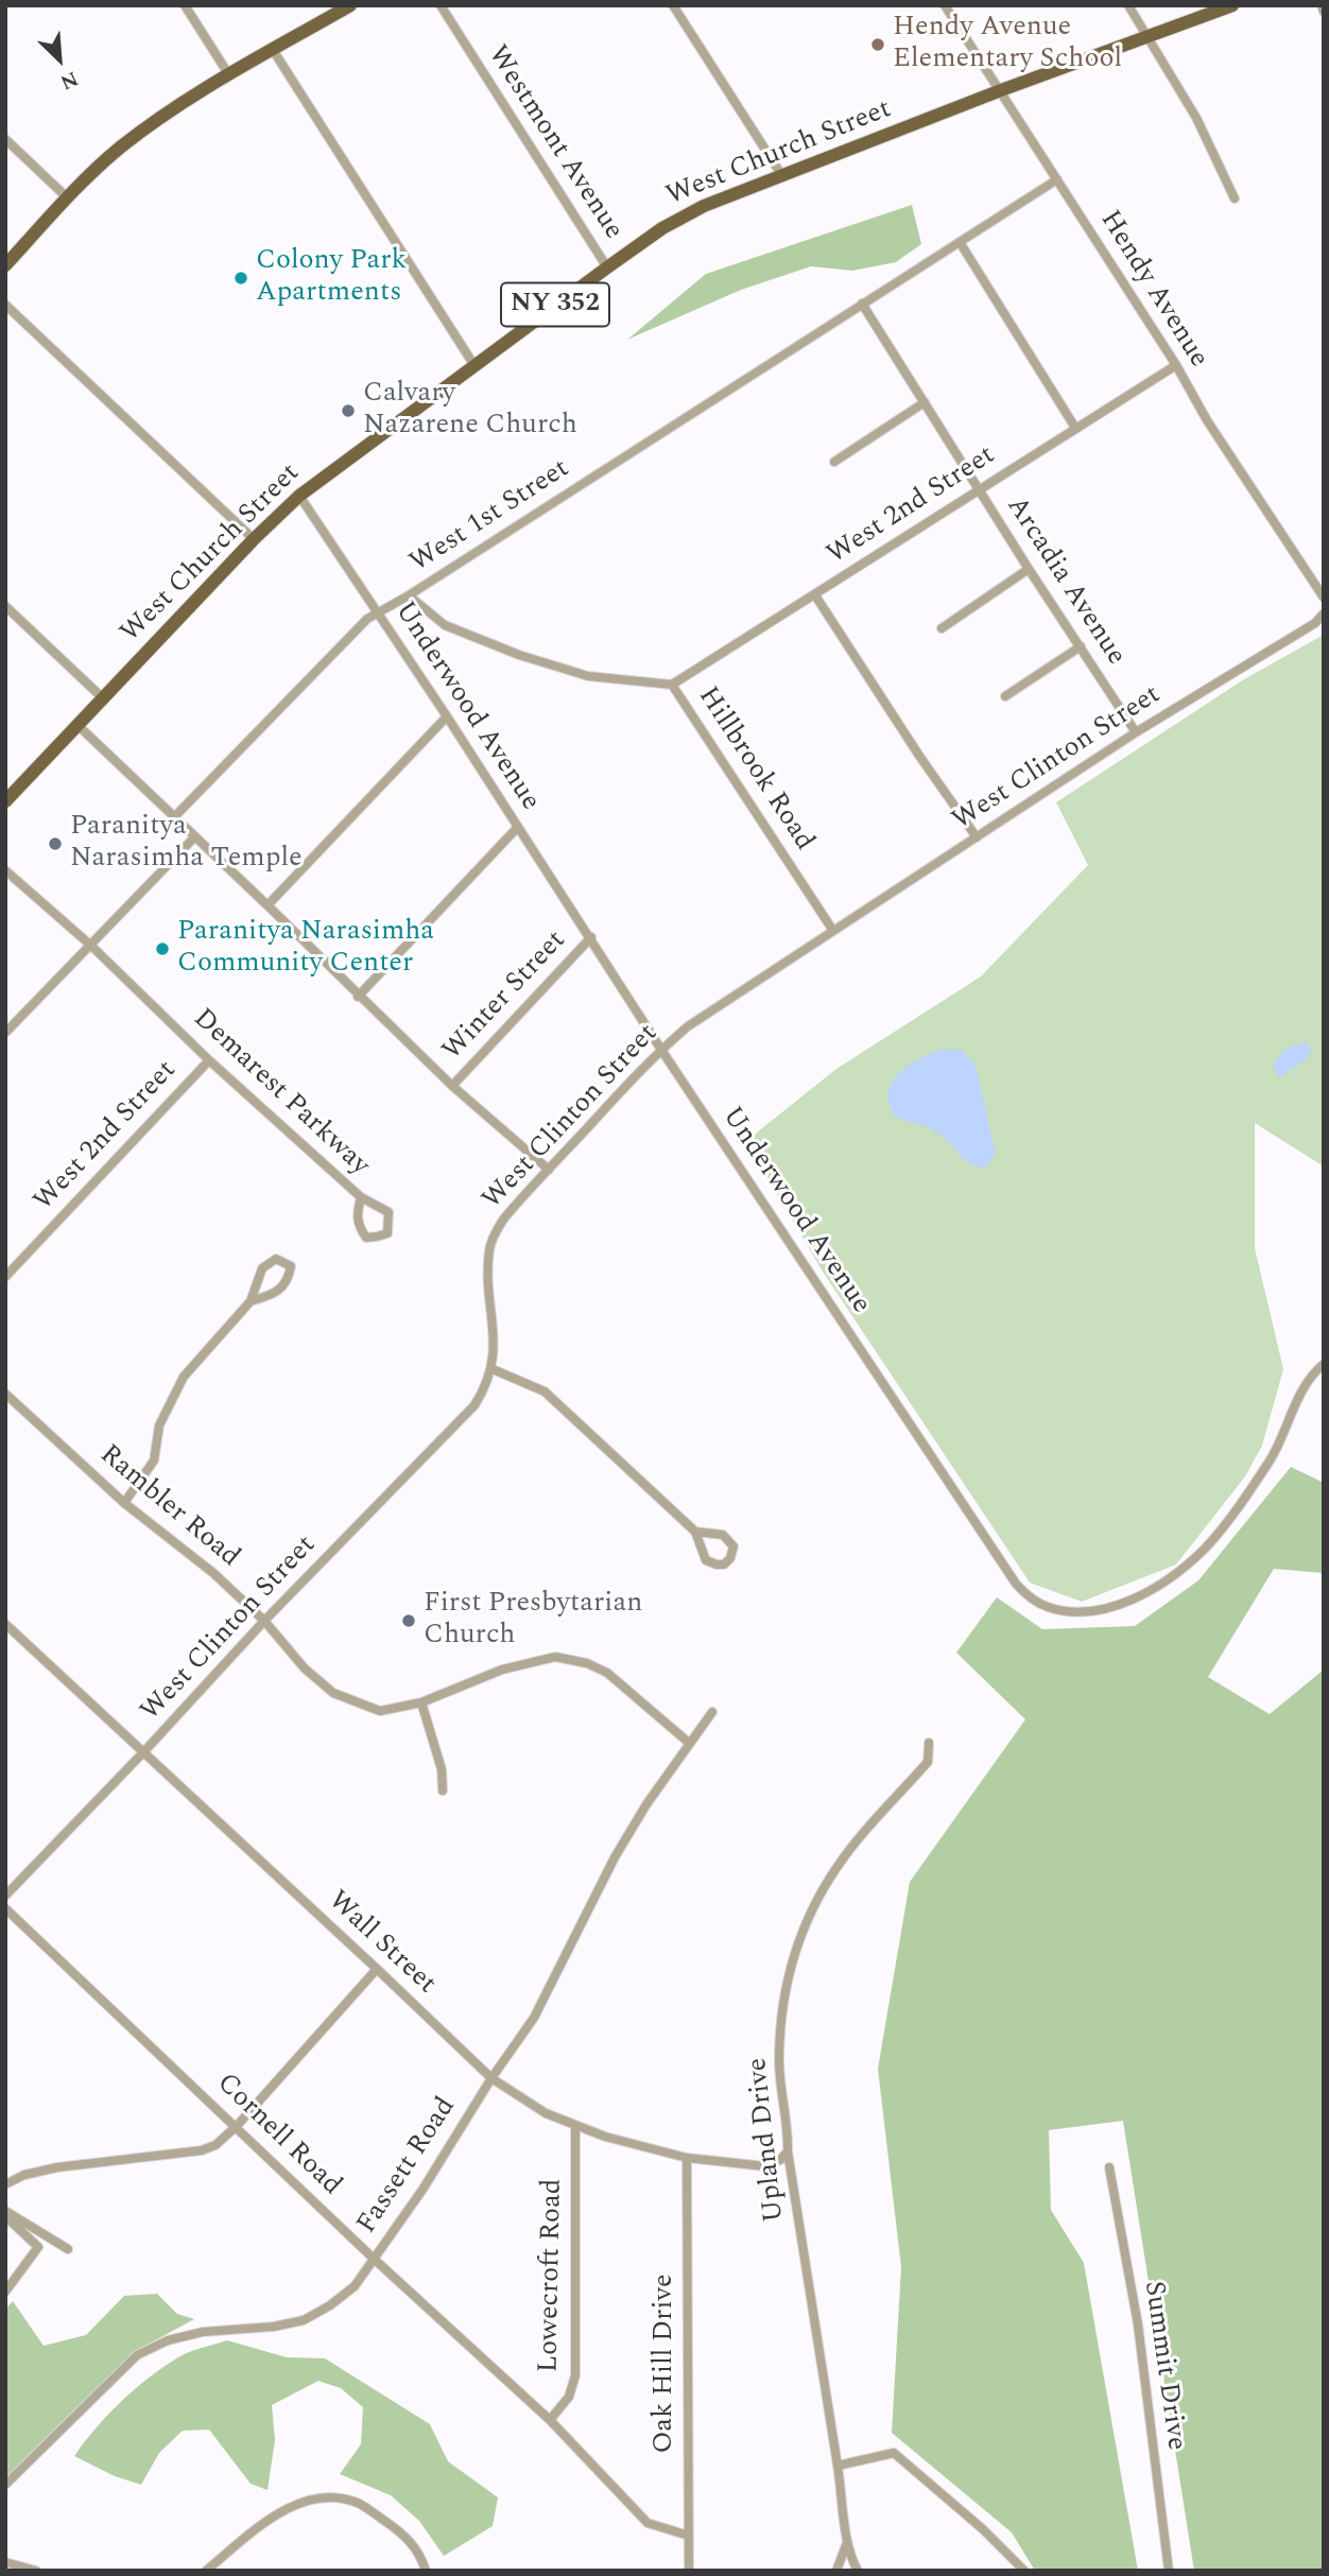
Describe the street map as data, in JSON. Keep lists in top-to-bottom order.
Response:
{
  "streets": {
    "main road": ["West Church Street", "NY 352"],
    "street": [
      "Westmont Avenue",
      "Hendy Avenue",
      "West 2nd Street",
      "West 1st Street",
      "Arcadia Avenue",
      "Underwood Avenue",
      "West Clinton Street",
      "Hillbrook Road",
      "Winter Street",
      "Demarest Parkway",
      "Rambler Road",
      "Wall Street",
      "Cornell Road",
      "Upland Drive",
      "Fassett Road",
      "Lowecroft Road",
      "Oak Hill Drive",
      "Summit Drive"
    ]
  },
  "crossings": [
    ["Westmont Avenue", "West Church Street"],
    ["West Church Street", "Hendy Avenue"],
    ["West Church Street", "Underwood Avenue"],
    ["Hendy Avenue", "West 2nd Street"],
    ["Hendy Avenue", "West 1st Street"],
    ["West 2nd Street", "Arcadia Avenue"],
    ["West 2nd Street", "Hillbrook Road"],
    ["West 2nd Street", "Demarest Parkway"],
    ["West 1st Street", "Arcadia Avenue"],
    ["West 1st Street", "Underwood Avenue"],
    ["West 1st Street", "Hillbrook Road"],
    ["Arcadia Avenue", "West Clinton Street"],
    ["Underwood Avenue", "West Clinton Street"],
    ["Underwood Avenue", "Winter Street"],
    ["West Clinton Street", "Hillbrook Road"],
    ["West Clinton Street", "Rambler Road"],
    ["West Clinton Street", "Wall Street"],
    ["Rambler Road", "Fassett Road"],
    ["Wall Street", "Upland Drive"],
    ["Wall Street", "Fassett Road"],
    ["Wall Street", "Lowecroft Road"],
    ["Wall Street", "Oak Hill Drive"],
    ["Cornell Road", "Fassett Road"],
    ["Cornell Road", "Lowecroft Road"],
    ["Cornell Road", "Oak Hill Drive"]
  ],
  "places": [
    "Hendy Avenue Elementary School",
    "Colony Park Apartments",
    "Calvary Nazarene Church",
    "Paranitya Narasimha Temple",
    "Paranitya Narasimha Community Center",
    "First Presbytarian Church"
  ],
  "north": "bottom right"
}
